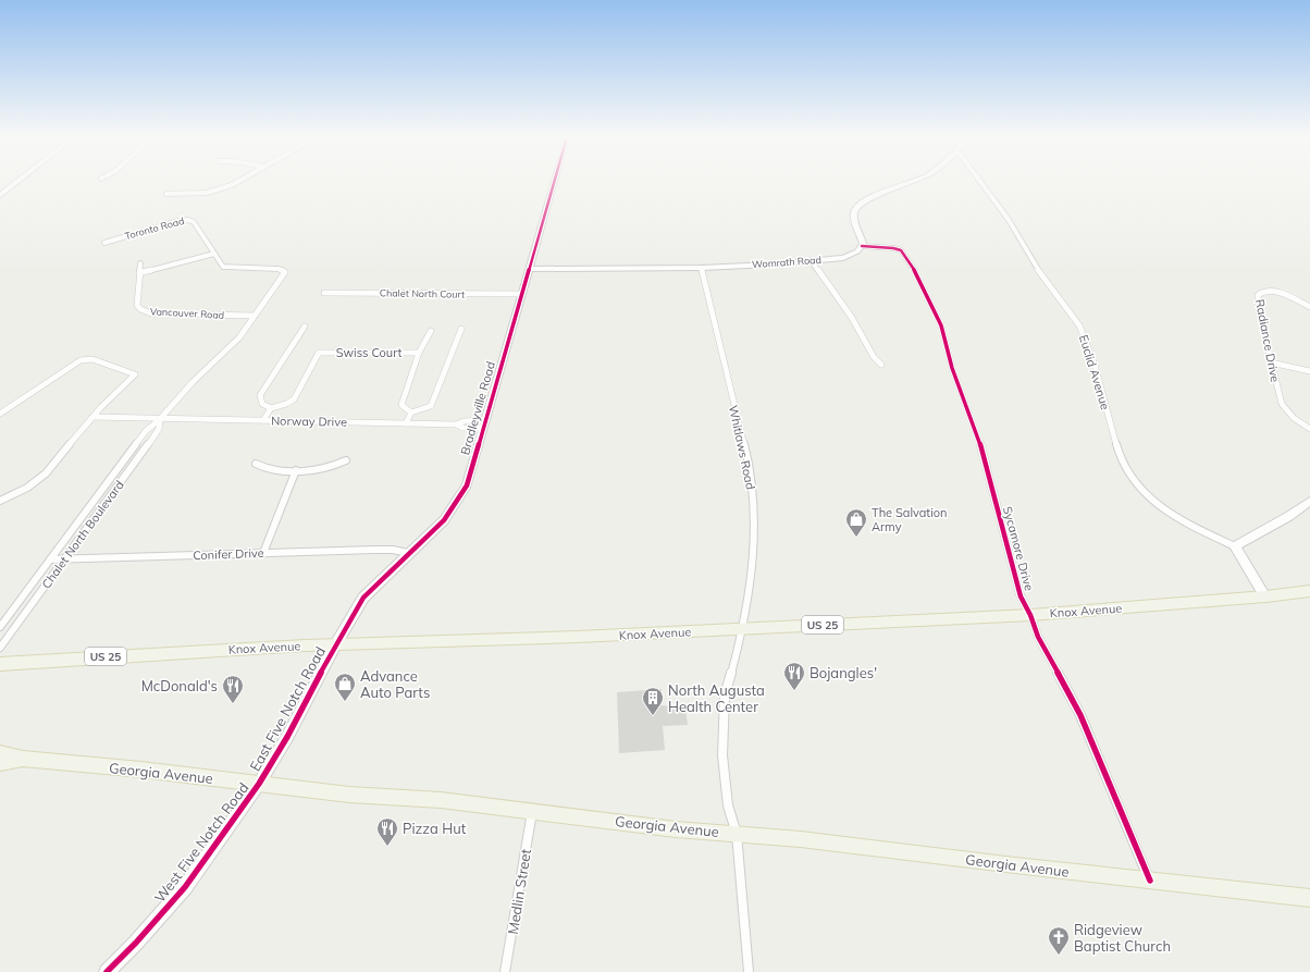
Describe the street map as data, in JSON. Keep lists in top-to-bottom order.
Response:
{
  "streets": {
    "main road": ["Knox Avenue", "US 25", "Georgia Avenue"],
    "street": [
      "Toronto Road",
      "Womrath Road",
      "Chalet North Court",
      "Vancouver Road",
      "Radiance Drive",
      "Swiss Court",
      "Euclid Avenue",
      "Bradleyville Road",
      "Norway Drive",
      "Whitlaws Road",
      "Chalet North Boulevard",
      "Sycamore Drive",
      "Conifer Drive",
      "East Five Notch Road",
      "West Five Notch Road",
      "Medlin Street"
    ]
  },
  "crossings": [
    ["Toronto Road", "Chalet North Boulevard"],
    ["Womrath Road", "Bradleyville Road"],
    ["Womrath Road", "Whitlaws Road"],
    ["Womrath Road", "Sycamore Drive"],
    ["Chalet North Court", "Bradleyville Road"],
    ["Vancouver Road", "Chalet North Boulevard"],
    ["Bradleyville Road", "Norway Drive"],
    ["Bradleyville Road", "Conifer Drive"],
    ["Bradleyville Road", "Knox Avenue"],
    ["Bradleyville Road", "East Five Notch Road"],
    ["Norway Drive", "Chalet North Boulevard"],
    ["Whitlaws Road", "Knox Avenue"],
    ["Whitlaws Road", "Georgia Avenue"],
    ["Chalet North Boulevard", "Conifer Drive"],
    ["Sycamore Drive", "Knox Avenue"],
    ["Sycamore Drive", "Georgia Avenue"],
    ["Knox Avenue", "East Five Notch Road"],
    ["East Five Notch Road", "Georgia Avenue"],
    ["East Five Notch Road", "West Five Notch Road"],
    ["Georgia Avenue", "West Five Notch Road"],
    ["Georgia Avenue", "Medlin Street"]
  ],
  "places": {
    "shop": ["The Salvation Army", "Advance Auto Parts"],
    "restaurant": ["Bojangles'", "McDonald's", "Pizza Hut"],
    "building": ["North Augusta Health Center"],
    "church": ["Ridgeview Baptist Church"]
  }
}
